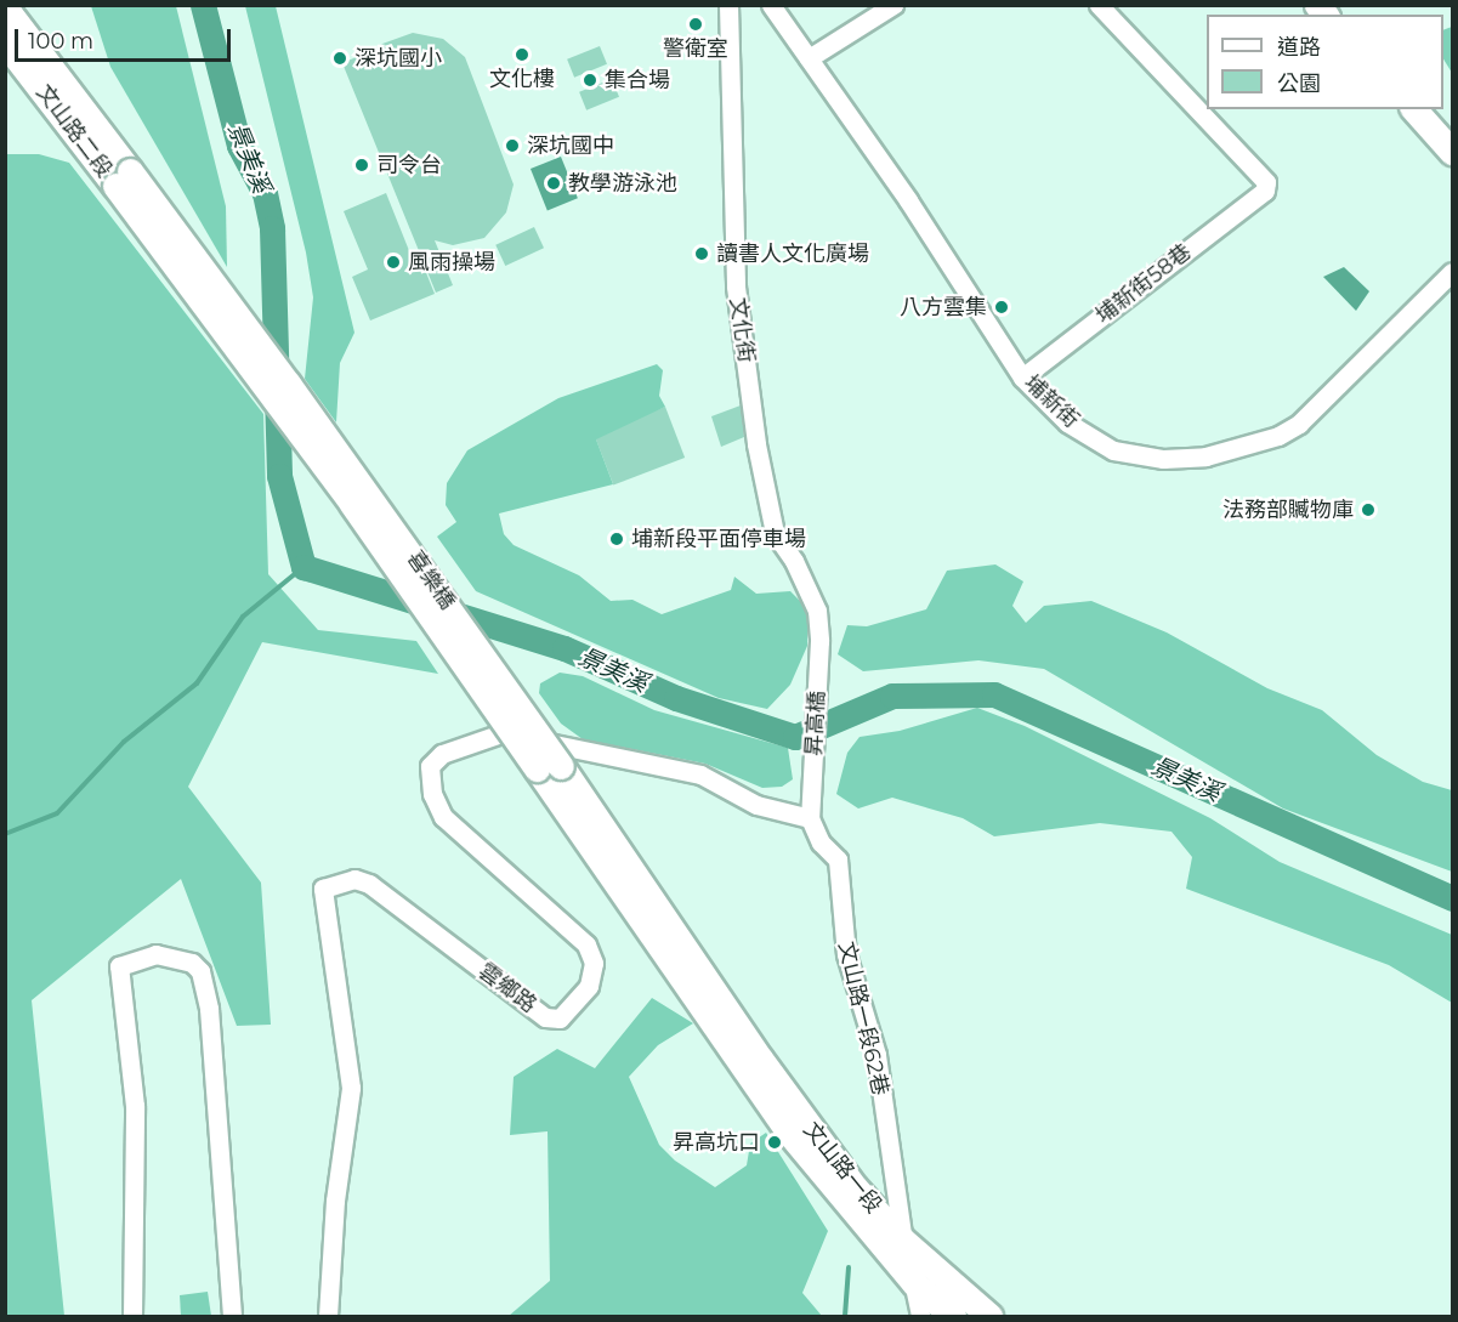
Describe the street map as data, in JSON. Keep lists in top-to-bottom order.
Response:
{
  "streets": {
    "main road": ["文山路二段", "喜樂橋", "文山路一段"],
    "street": [
      "埔新街58巷",
      "文化街",
      "埔新街",
      "昇高橋",
      "雲鄉路",
      "文山路一段62巷"
    ]
  },
  "crossings": [
    ["文山路二段", "喜樂橋"],
    ["埔新街58巷", "埔新街"],
    ["文化街", "昇高橋"],
    ["喜樂橋", "文山路一段"],
    ["昇高橋", "雲鄉路"],
    ["昇高橋", "文山路一段62巷"],
    ["雲鄉路", "文山路一段62巷"],
    ["文山路一段62巷", "文山路一段"]
  ],
  "water": ["景美溪"],
  "places": [
    "警衛室",
    "文化樓",
    "深坑國小",
    "集合場",
    "深坑國中",
    "司令台",
    "教學游泳池",
    "讀書人文化廣場",
    "風雨操場",
    "八方雲集",
    "法務部贓物庫",
    "埔新段平面停車場",
    "昇高坑口"
  ],
  "legend": ["道路", "公園"],
  "scale_bar": "100 m"
}
